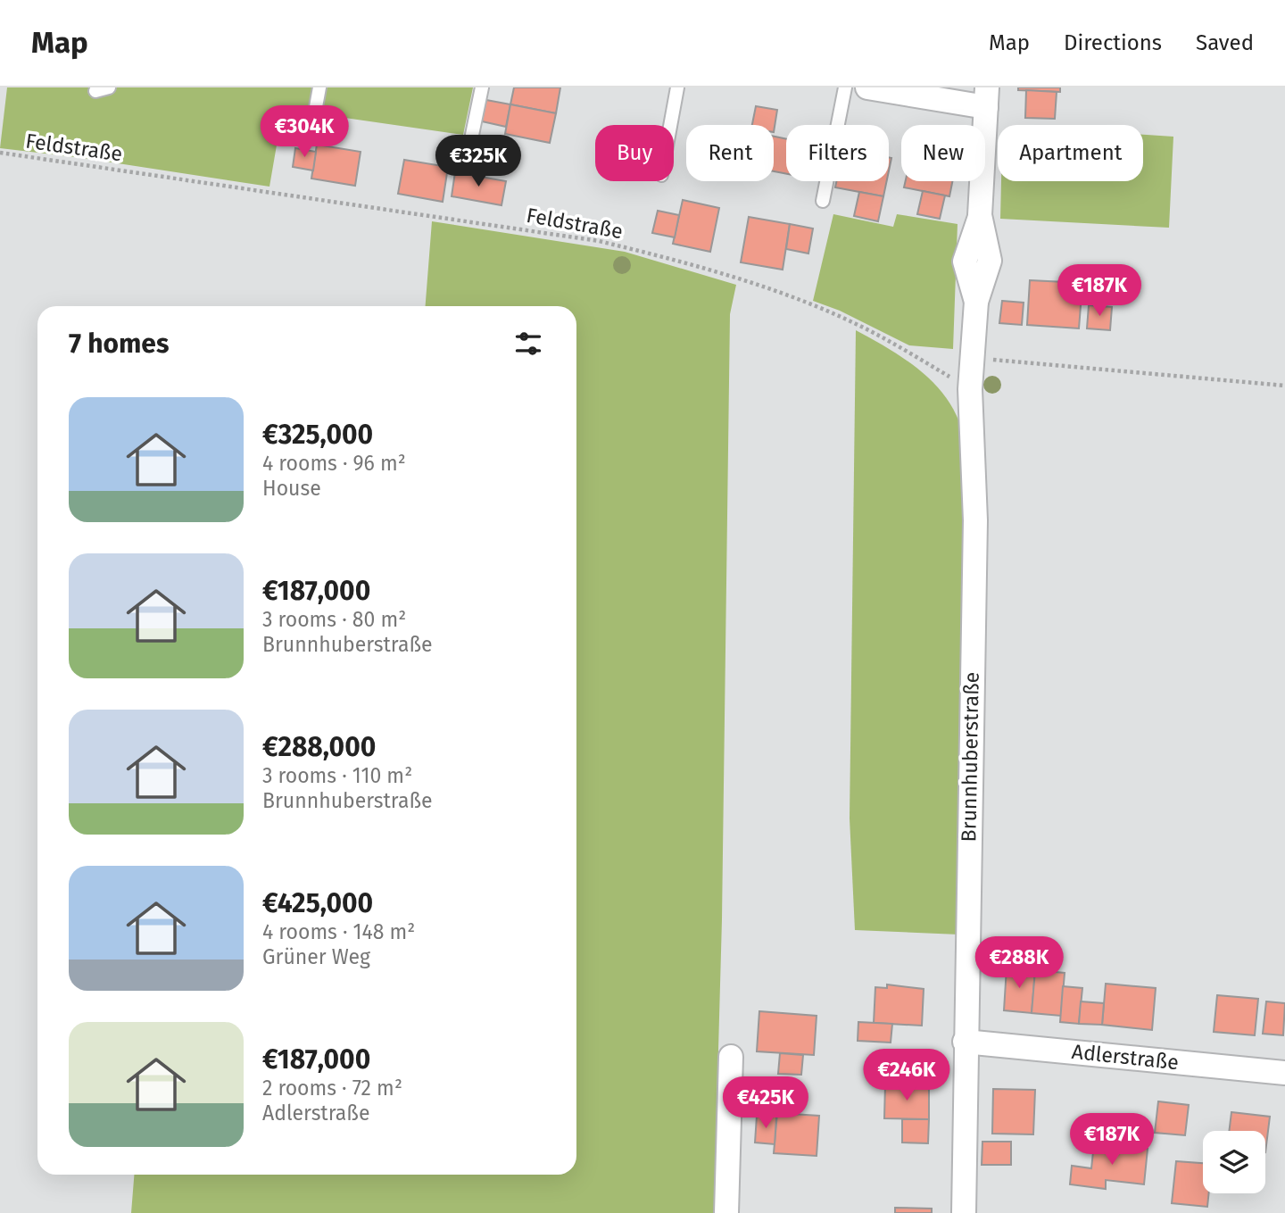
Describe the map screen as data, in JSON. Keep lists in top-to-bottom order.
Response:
{
  "streets": {
    "street": ["Brunnhuberstraße", "Adlerstraße"],
    "path": ["Feldstraße"]
  },
  "crossings": [
    ["Feldstraße", "Brunnhuberstraße"],
    ["Brunnhuberstraße", "Adlerstraße"]
  ],
  "page": {
    "header": "Map",
    "nav": ["Map", "Directions", "Saved"],
    "price": [
      "€304K",
      "€325K",
      "€187K",
      "€288K",
      "€246K",
      "€425K",
      "€187K"
    ],
    "chip": [
      "Buy",
      "Rent",
      "Filters",
      "New",
      "Apartment"
    ],
    "heading": "7 homes",
    "list": [
      {
        "name": "€325,000",
        "note": "4 rooms · 96 m² · House"
      },
      {
        "name": "€187,000",
        "note": "3 rooms · 80 m² · Brunnhuberstraße"
      },
      {
        "name": "€288,000",
        "note": "3 rooms · 110 m² · Brunnhuberstraße"
      },
      {
        "name": "€425,000",
        "note": "4 rooms · 148 m² · Grüner Weg"
      },
      {
        "name": "€187,000",
        "note": "2 rooms · 72 m² · Adlerstraße"
      }
    ]
  }
}
